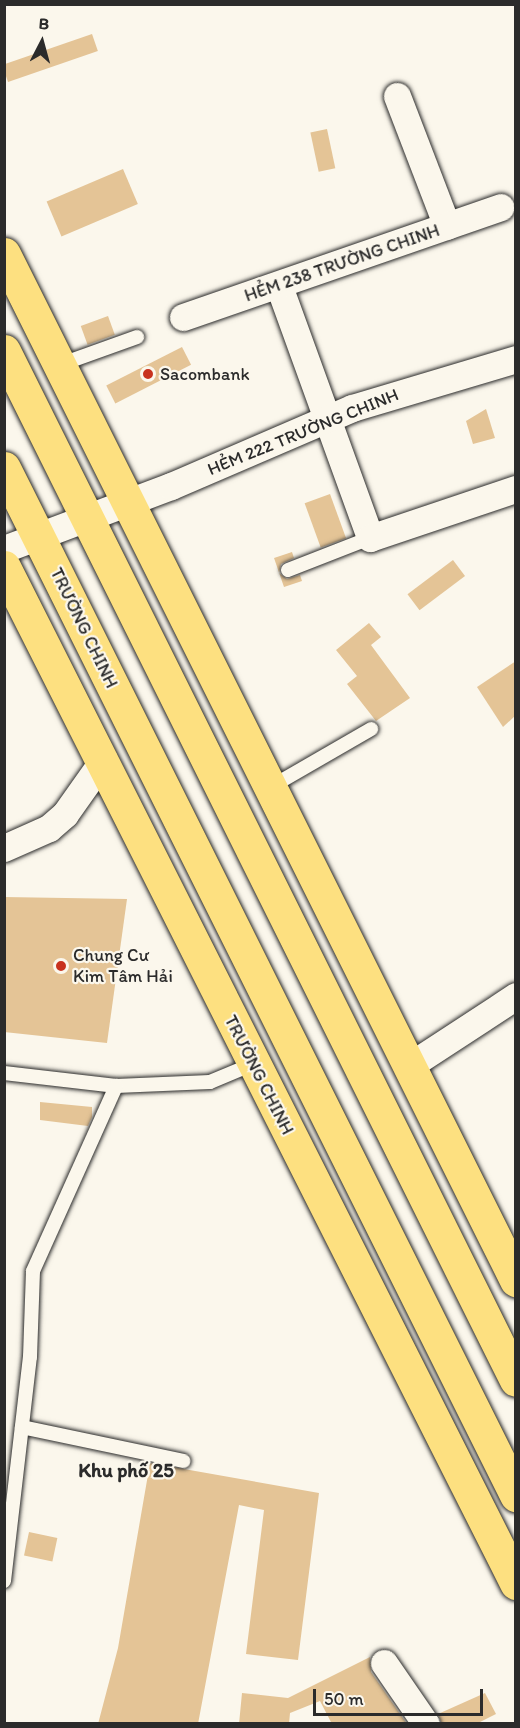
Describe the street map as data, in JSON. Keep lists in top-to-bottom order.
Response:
{
  "streets": {
    "main road": ["TRƯỜNG CHINH"],
    "street": ["HẺM 238 TRƯỜNG CHINH", "HẺM 222 TRƯỜNG CHINH"]
  },
  "districts": ["Khu phố 25"],
  "places": ["Sacombank", "Chung Cư Kim Tâm Hải"],
  "scale_bar": "50 m",
  "north": "top"
}
